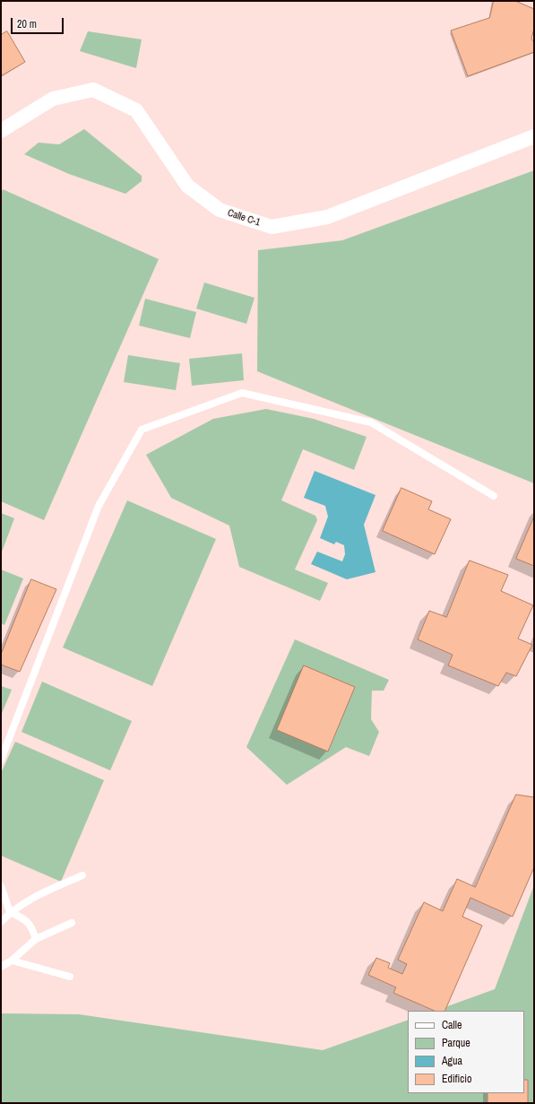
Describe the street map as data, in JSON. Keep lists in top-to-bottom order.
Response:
{
  "streets": {
    "street": ["Calle C-1"]
  },
  "legend": [
    "Calle",
    "Parque",
    "Agua",
    "Edificio"
  ],
  "scale_bar": "20 m"
}
